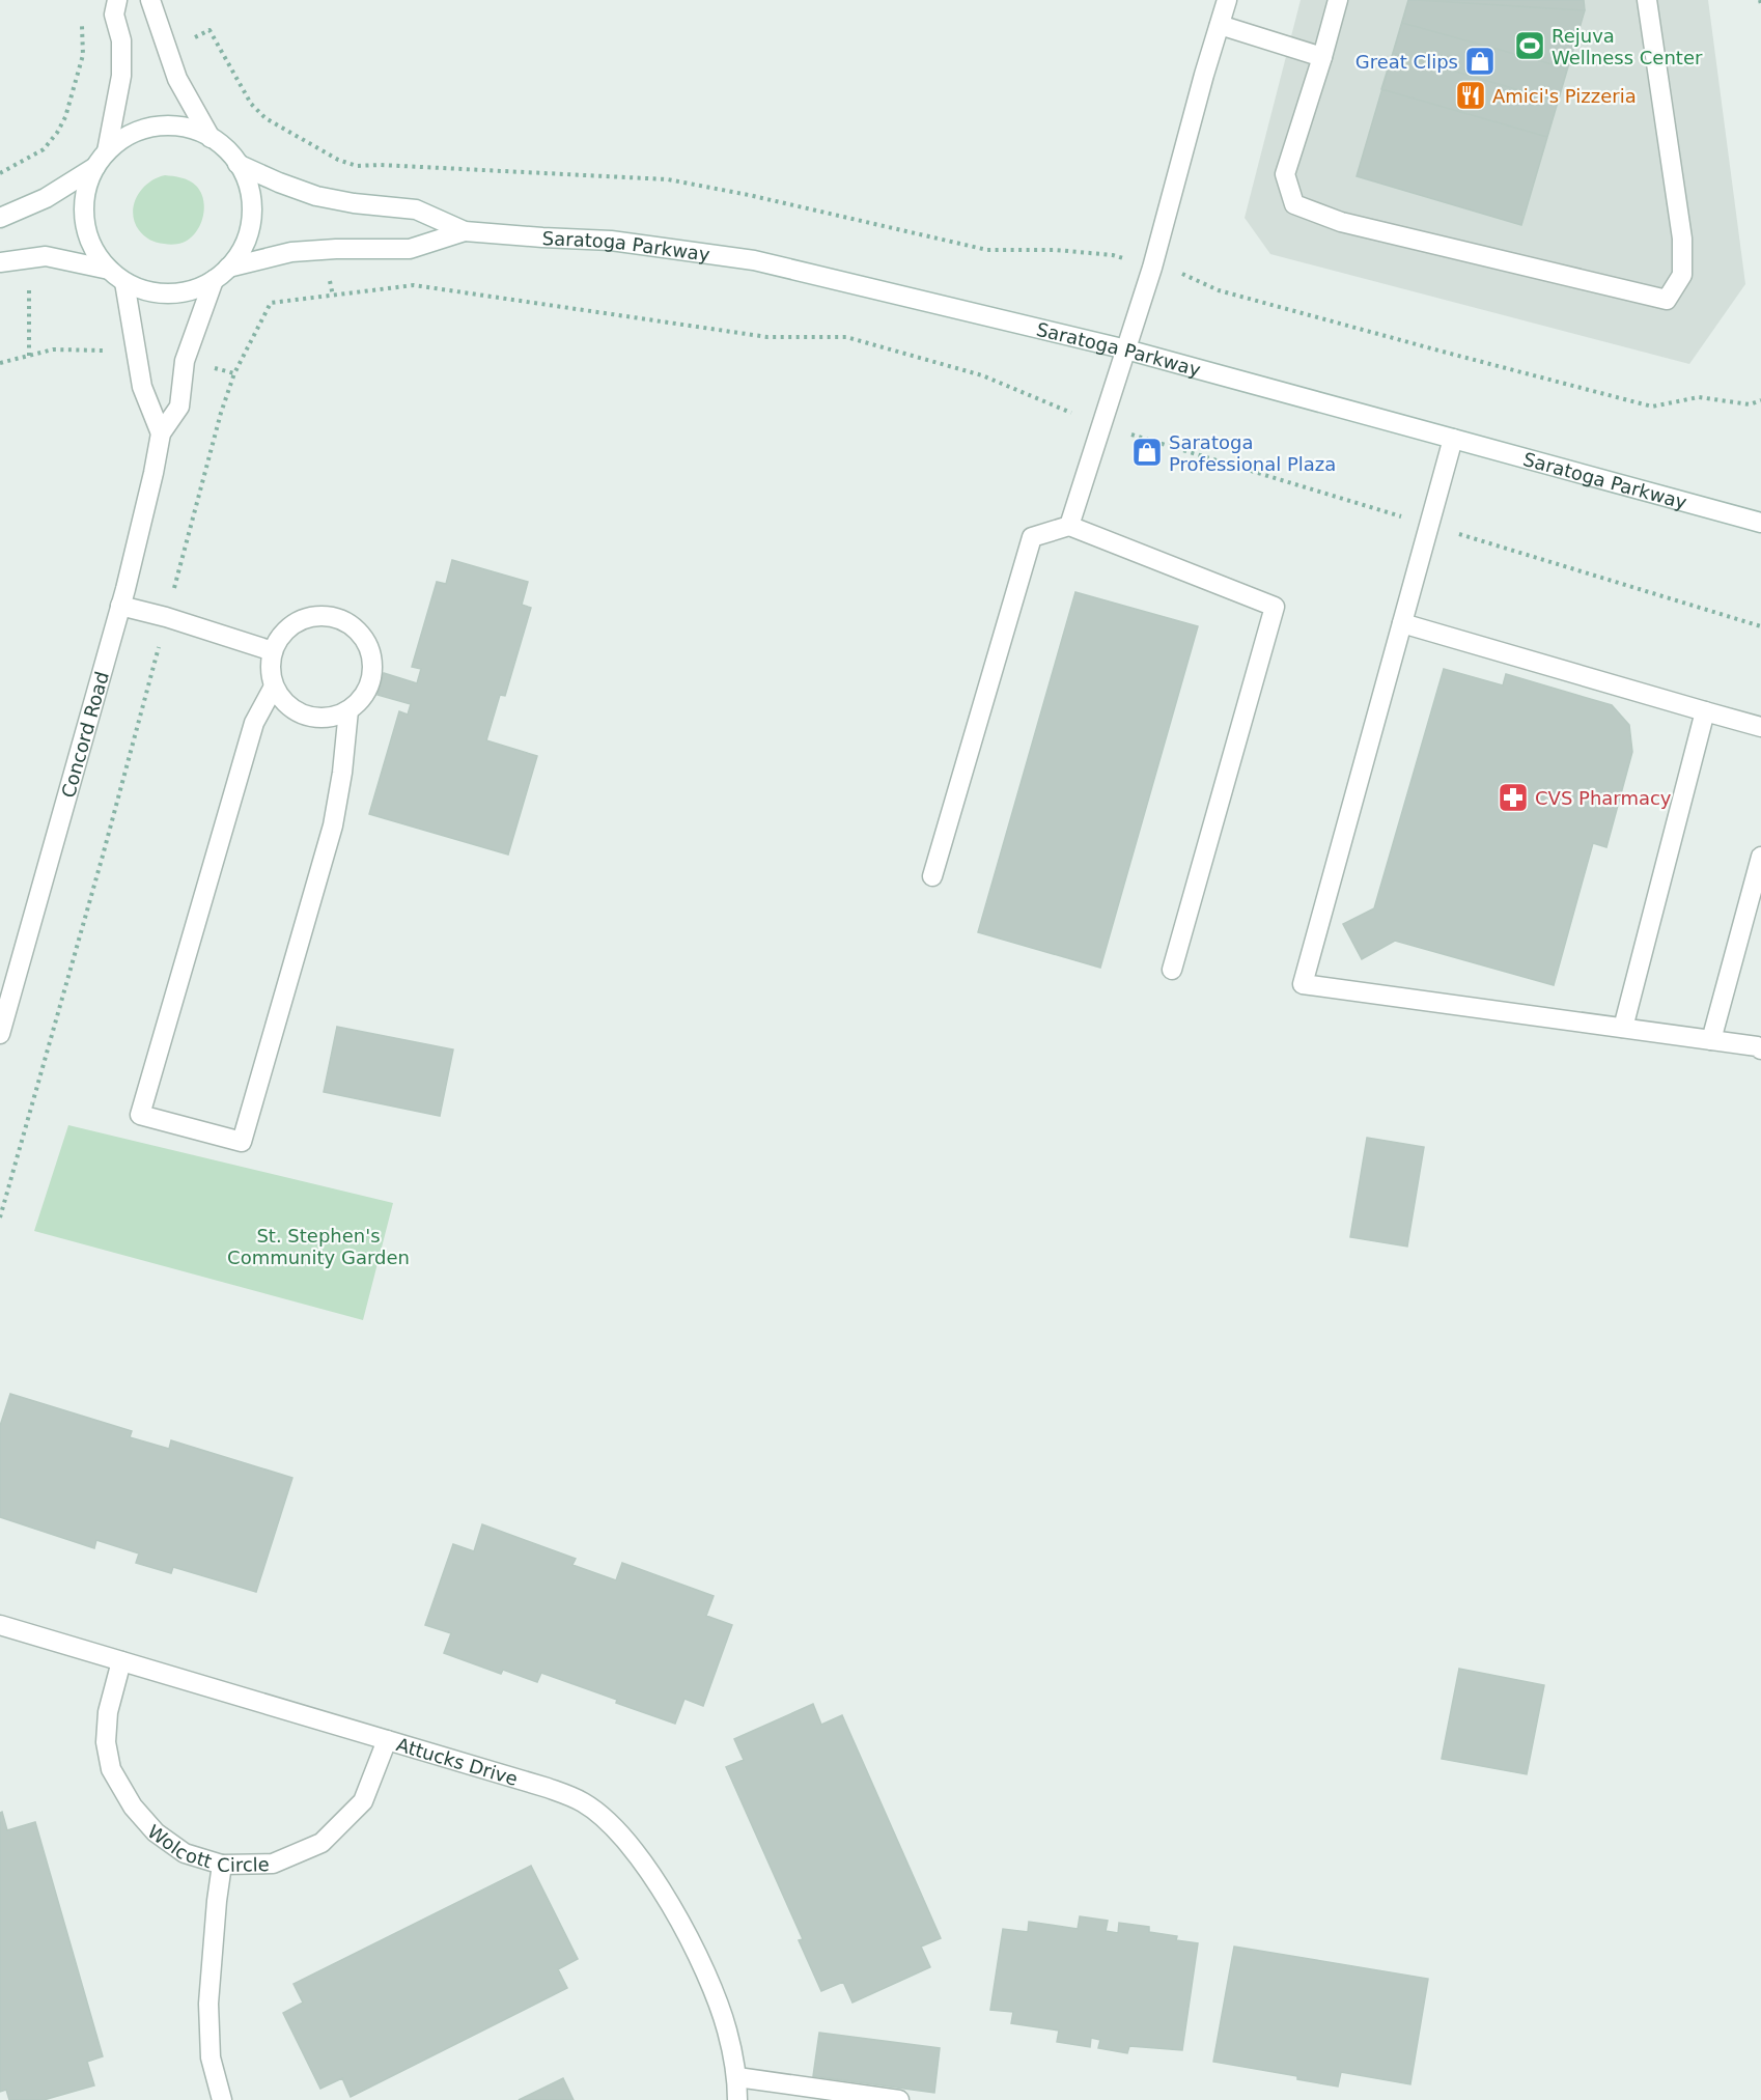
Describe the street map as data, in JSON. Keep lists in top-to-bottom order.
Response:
{
  "streets": {
    "street": [
      "Saratoga Parkway",
      "Concord Road",
      "Attucks Drive",
      "Wolcott Circle"
    ]
  },
  "crossings": [
    ["Saratoga Parkway", "Concord Road"],
    ["Attucks Drive", "Wolcott Circle"]
  ],
  "parks": ["St. Stephen's Community Garden"],
  "places": {
    "sports": ["Rejuva Wellness Center"],
    "shop": ["Great Clips", "Saratoga Professional Plaza"],
    "restaurant": ["Amici's Pizzeria"],
    "pharmacy": ["CVS Pharmacy"]
  }
}
